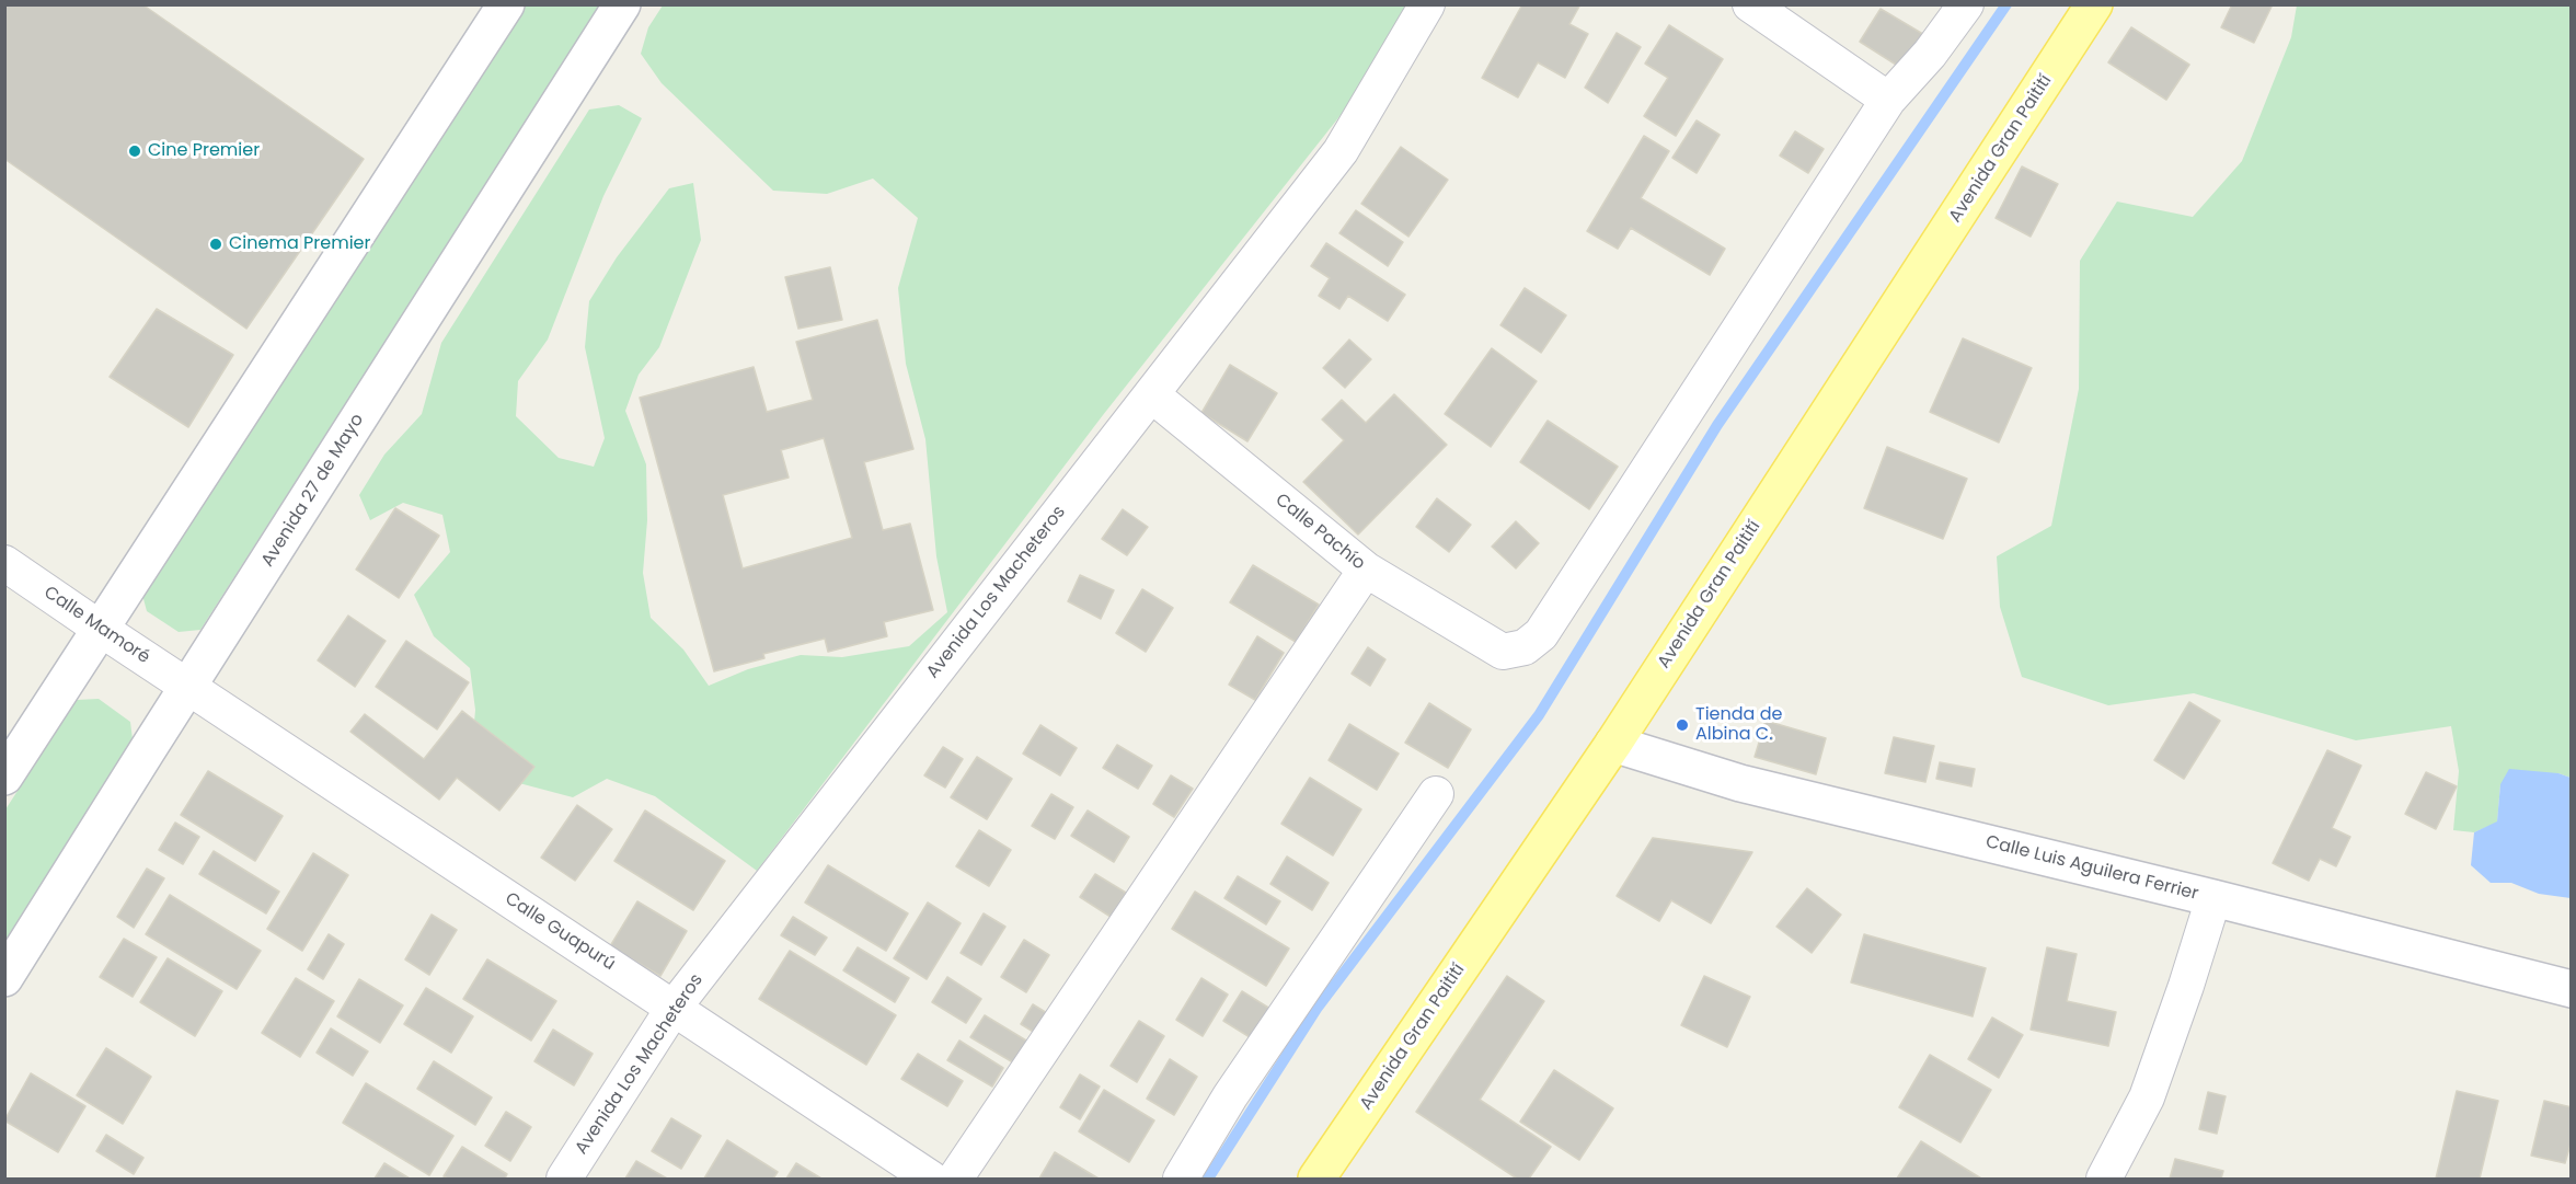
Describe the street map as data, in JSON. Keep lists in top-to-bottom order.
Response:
{
  "streets": {
    "main road": ["Avenida Gran Paitití", "Avenida 27 de Mayo", "Calle Luis Aguilera Ferrier"],
    "street": [
      "Calle Pachío",
      "Avenida Los Macheteros",
      "Calle Mamoré",
      "Calle Guapurú"
    ]
  },
  "crossings": [
    ["Avenida Gran Paitití", "Calle Luis Aguilera Ferrier"],
    ["Avenida 27 de Mayo", "Calle Mamoré"],
    ["Avenida 27 de Mayo", "Calle Guapurú"],
    ["Calle Pachío", "Avenida Los Macheteros"],
    ["Avenida Los Macheteros", "Calle Guapurú"],
    ["Calle Mamoré", "Calle Guapurú"]
  ],
  "places": ["Cine Premier", "Cinema Premier", "Tienda de Albina C."]
}
